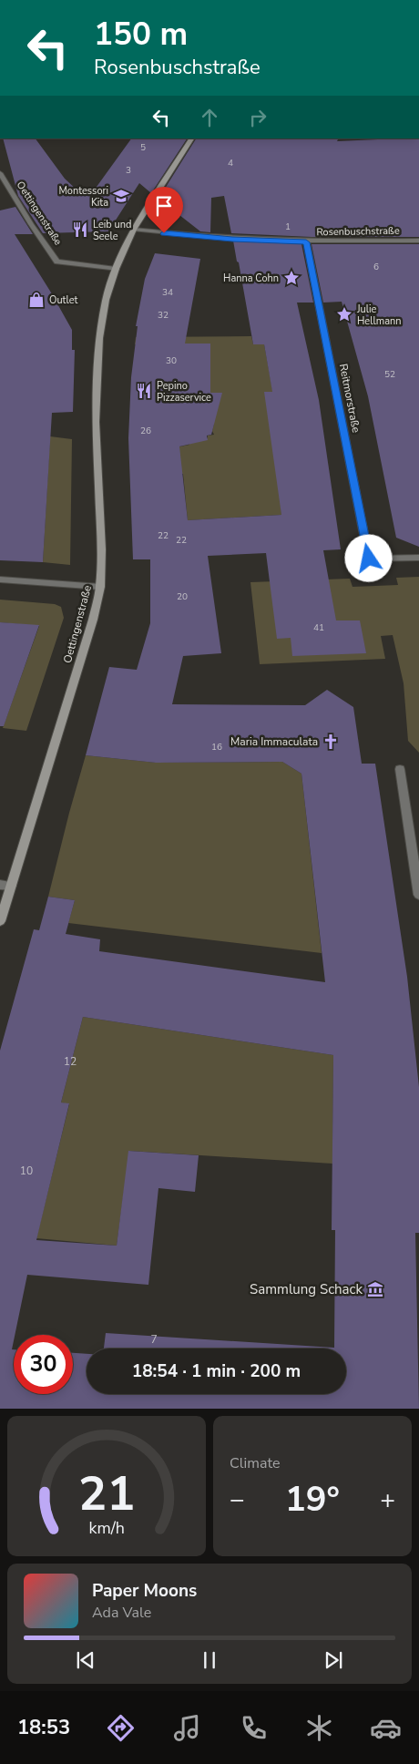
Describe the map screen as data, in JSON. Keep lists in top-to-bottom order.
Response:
{
  "streets": {
    "main road": ["Oettingenstraße"],
    "street": ["Rosenbuschstraße", "Reitmorstraße"]
  },
  "crossings": [
    ["Oettingenstraße", "Rosenbuschstraße"],
    ["Rosenbuschstraße", "Reitmorstraße"]
  ],
  "places": {
    "school or university": ["Montessori Kita"],
    "restaurant": ["Leib und Seele", "Pepino Pizzaservice"],
    "place": ["Hanna Cohn", "Julie Hellmann"],
    "shop": ["Outlet"],
    "church": ["Maria Immaculata"],
    "museum": ["Sammlung Schack"]
  },
  "house_numbers": [
    "5",
    "4",
    "3",
    "1",
    "6",
    "34",
    "32",
    "30",
    "52",
    "26",
    "22",
    "22",
    "20",
    "41",
    "16",
    "12",
    "10",
    "7"
  ],
  "page": {
    "turn": ["150 m", "Rosenbuschstraße"],
    "limit": "30",
    "trip": "18:54 · 1 min · 200 m",
    "tile": "Climate",
    "heat": ["−", "19°", "+"],
    "song": ["Paper Moons", "Ada Vale"],
    "tabs": "18:53",
    "gauge": ["21", "km/h"]
  }
}
